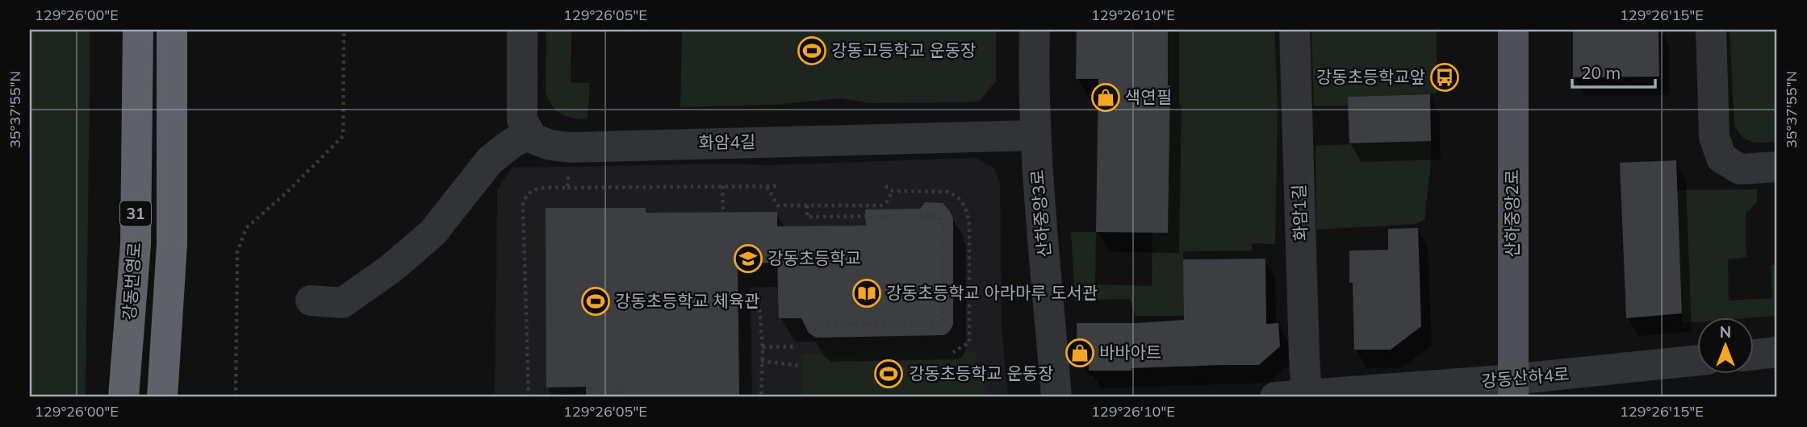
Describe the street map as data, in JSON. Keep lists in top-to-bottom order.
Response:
{
  "streets": {
    "highway": ["31", "강동번영로"],
    "main road": ["산하중앙2로"],
    "street": [
      "화암4길",
      "화암1길",
      "산하중앙3로",
      "강동산하4로"
    ]
  },
  "crossings": [
    ["화암4길", "산하중앙3로"],
    ["화암1길", "강동산하4로"],
    ["산하중앙2로", "강동산하4로"]
  ],
  "places": {
    "sports": ["강동고등학교 운동장", "강동초등학교 체육관", "강동초등학교 운동장"],
    "bus stop": ["강동초등학교앞"],
    "shop": ["색연필", "바바아트"],
    "school or university": ["강동초등학교"],
    "library": ["강동초등학교 아라마루 도서관"]
  },
  "scale_bar": "20 m",
  "north": "top",
  "coordinates": [
    "129°26'00\"E",
    "129°26'05\"E",
    "129°26'10\"E",
    "129°26'15\"E",
    "35°37'55\"N"
  ]
}
